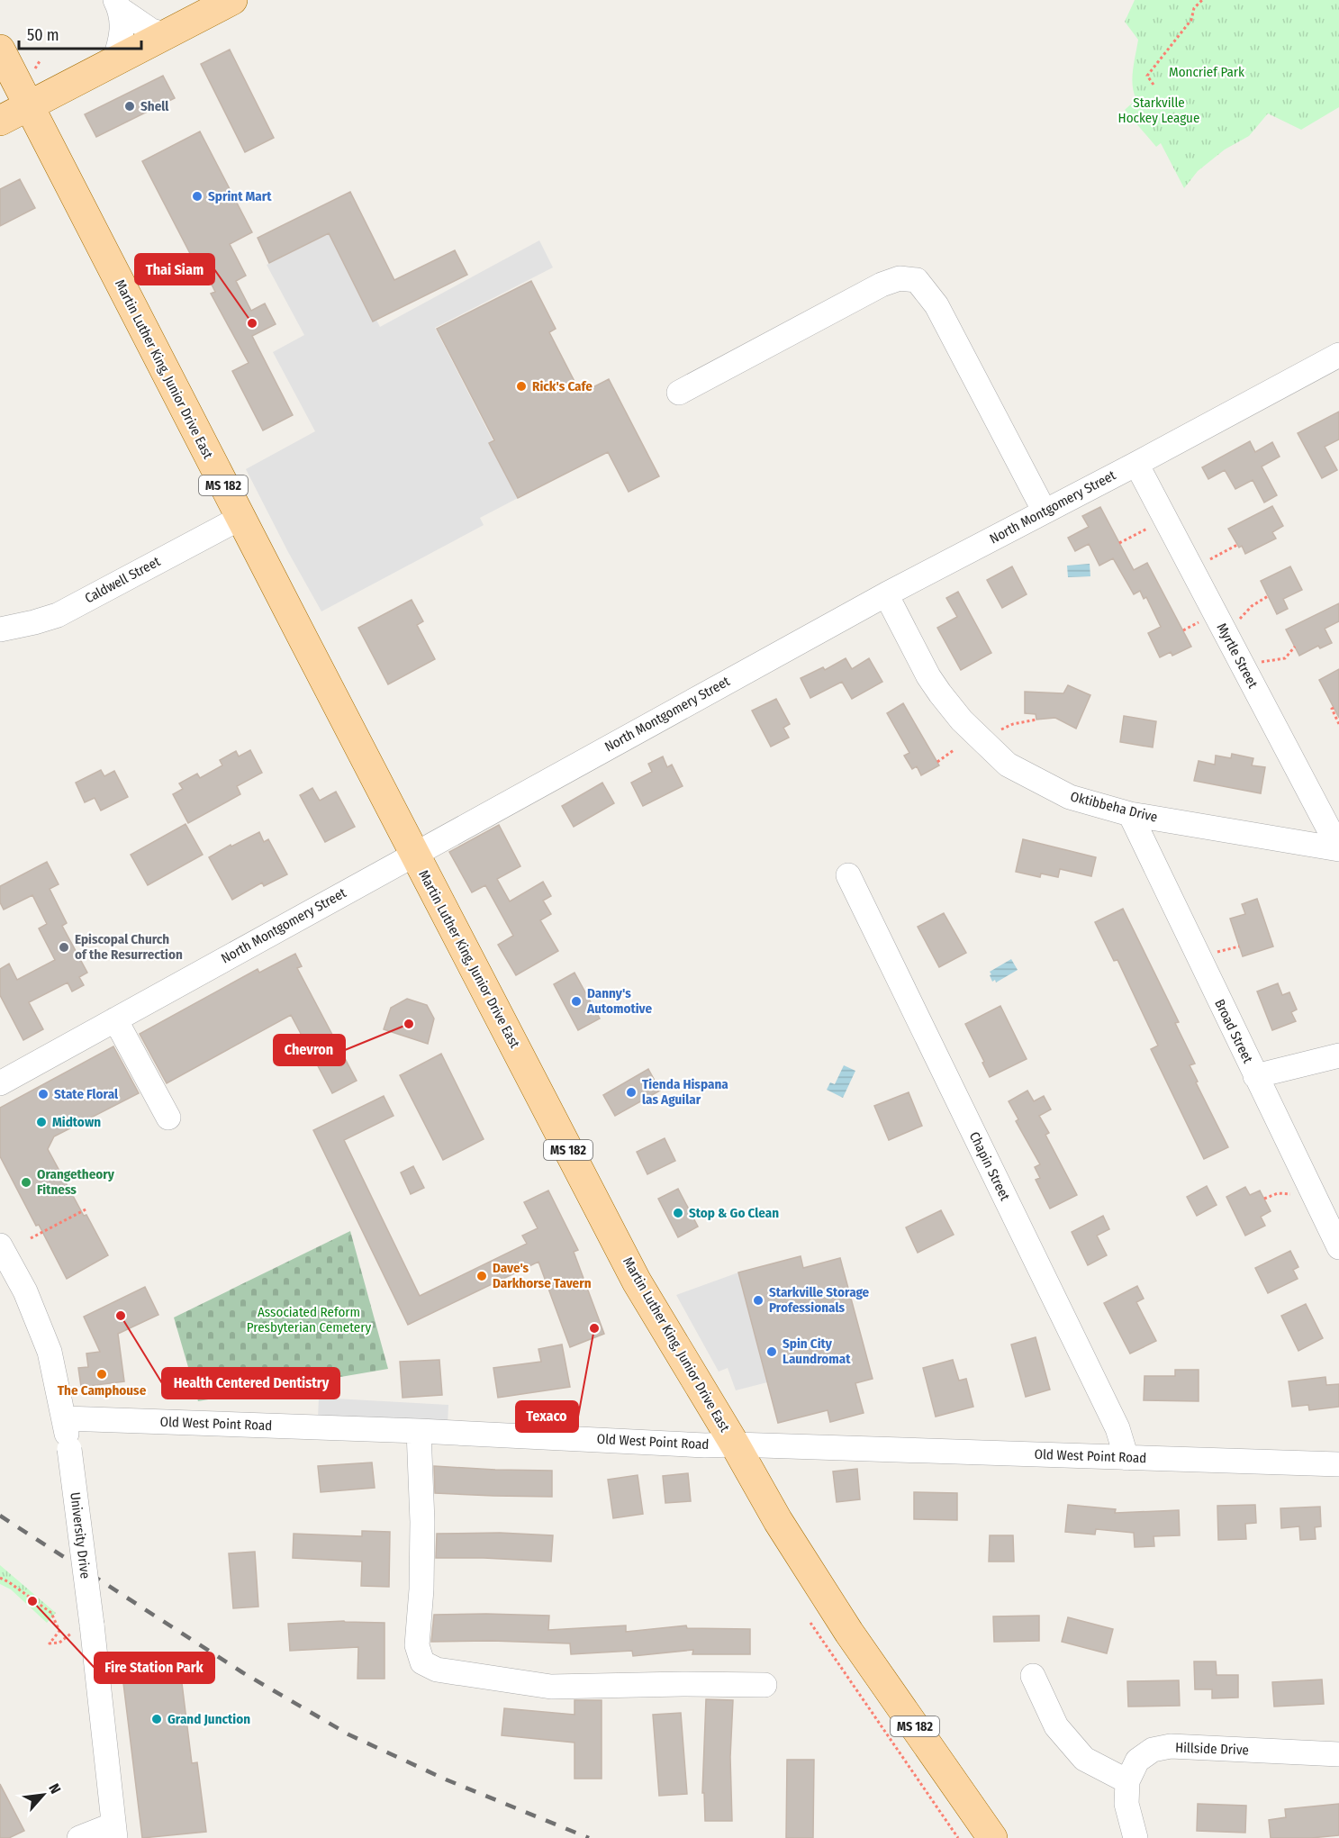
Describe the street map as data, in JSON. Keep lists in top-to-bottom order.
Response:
{
  "streets": {
    "main road": ["Martin Luther King, Junior Drive East", "MS 182"],
    "street": [
      "North Montgomery Street",
      "Caldwell Street",
      "Myrtle Street",
      "Oktibbeha Drive",
      "Broad Street",
      "Chapin Street",
      "Old West Point Road",
      "University Drive",
      "Hillside Drive"
    ]
  },
  "crossings": [
    ["Martin Luther King, Junior Drive East", "North Montgomery Street"],
    ["Martin Luther King, Junior Drive East", "Caldwell Street"],
    ["Martin Luther King, Junior Drive East", "Old West Point Road"],
    ["North Montgomery Street", "Myrtle Street"],
    ["North Montgomery Street", "Oktibbeha Drive"],
    ["Myrtle Street", "Oktibbeha Drive"],
    ["Oktibbeha Drive", "Broad Street"],
    ["Chapin Street", "Old West Point Road"],
    ["Old West Point Road", "University Drive"]
  ],
  "parks": ["Moncrief Park", "Starkville Hockey League", "Associated Reform Presbyterian Cemetery"],
  "places": [
    "Shell",
    "Sprint Mart",
    "Thai Siam",
    "Rick's Cafe",
    "Episcopal Church of the Resurrection",
    "Danny's Automotive",
    "Chevron",
    "Tienda Hispana las Aguilar",
    "State Floral",
    "Midtown",
    "Orangetheory Fitness",
    "Stop & Go Clean",
    "Dave's Darkhorse Tavern",
    "Starkville Storage Professionals",
    "Health Centered Dentistry",
    "Texaco",
    "Spin City Laundromat",
    "The Camphouse",
    "Fire Station Park",
    "Grand Junction"
  ],
  "scale_bar": "50 m",
  "north": "top right"
}
